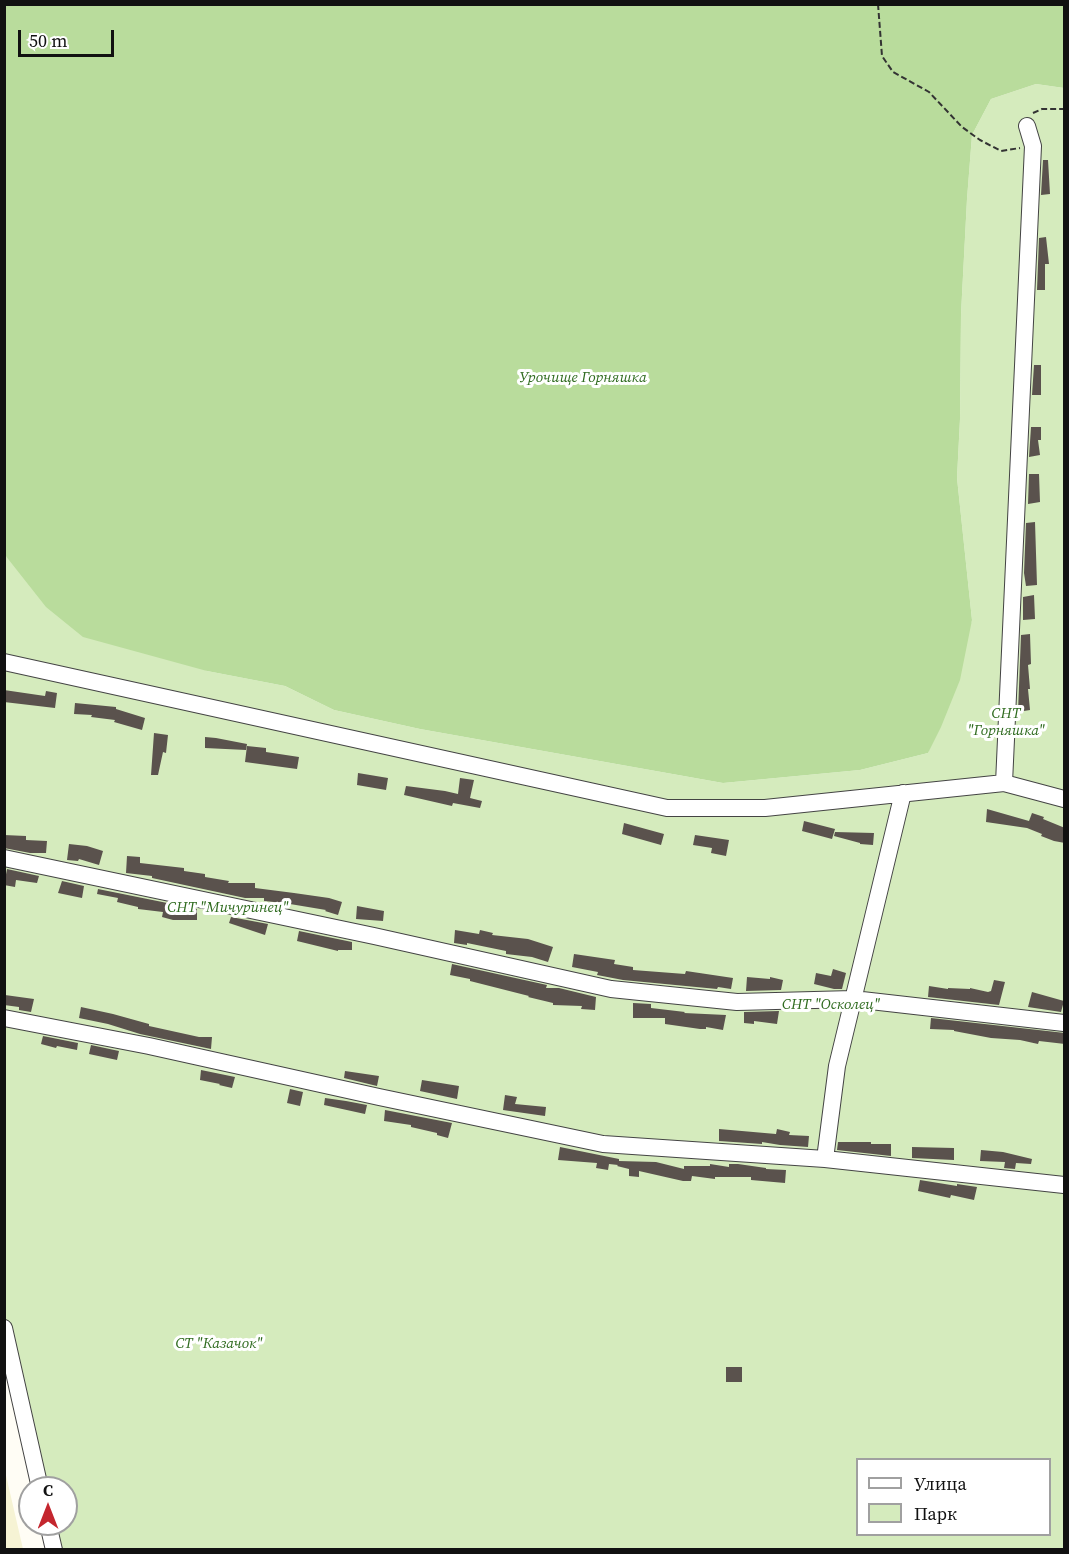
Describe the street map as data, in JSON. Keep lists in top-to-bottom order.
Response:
{
  "parks": [
    "Урочище Горняшка",
    "СНТ \"Горняшка\"",
    "СНТ \"Мичуринец\"",
    "СНТ \"Осколец\"",
    "СТ \"Казачок\""
  ],
  "legend": ["Улица", "Парк"],
  "scale_bar": "50 m",
  "north": "top"
}
